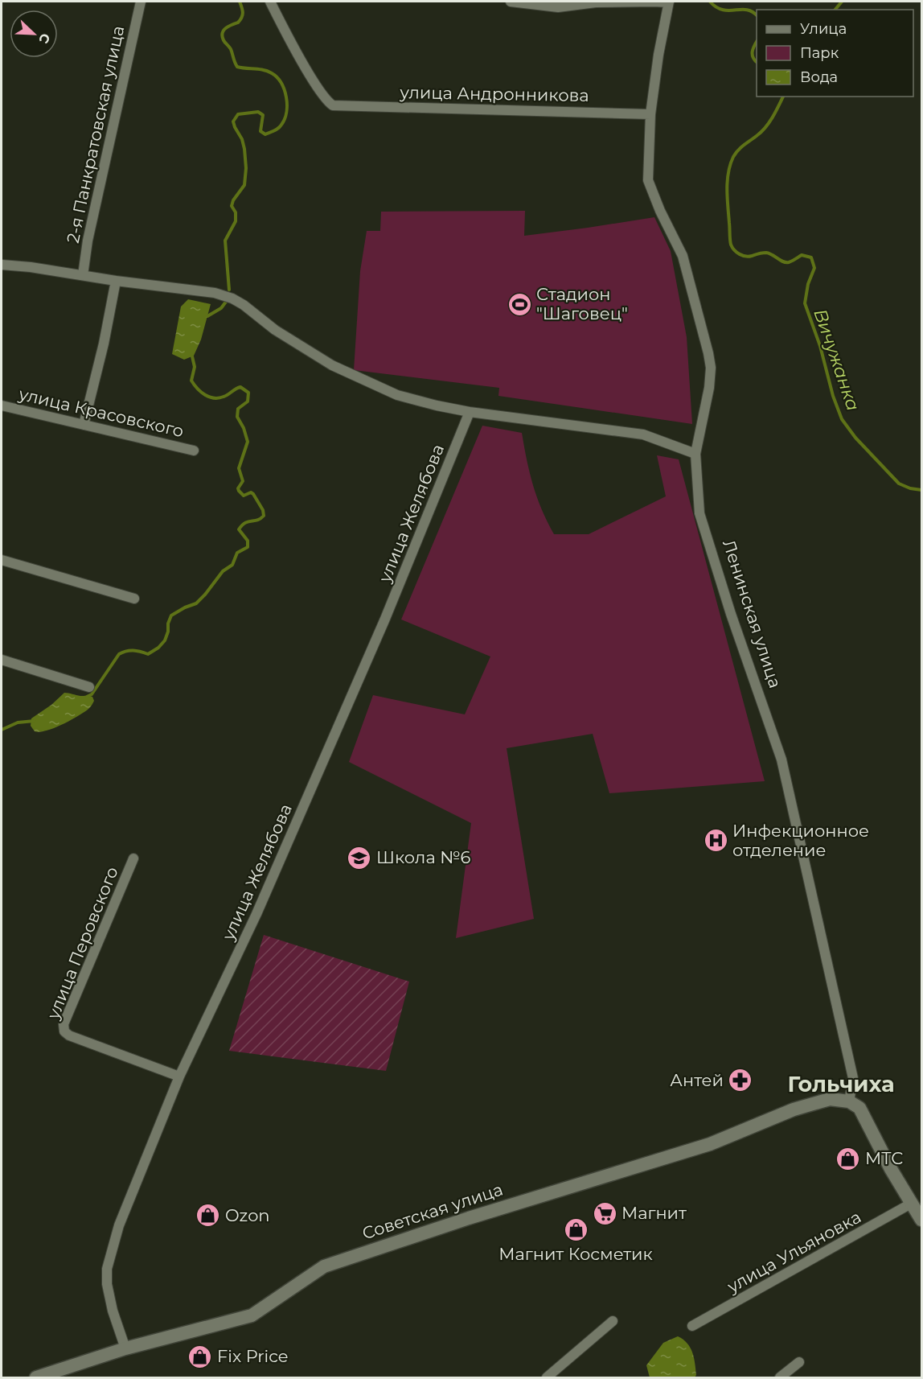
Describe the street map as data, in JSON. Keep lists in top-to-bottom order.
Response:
{
  "streets": {
    "street": [
      "улица Андронникова",
      "2-я Панкратовская улица",
      "улица Красовского",
      "улица Желябова",
      "Ленинская улица",
      "улица Перовского",
      "Советская улица",
      "улица Ульяновка"
    ]
  },
  "crossings": [
    ["улица Андронникова", "Ленинская улица"],
    ["улица Желябова", "улица Перовского"],
    ["улица Желябова", "Советская улица"],
    ["Ленинская улица", "Советская улица"]
  ],
  "districts": ["Гольчиха"],
  "water": ["Вичужанка"],
  "places": {
    "sports": ["Стадион \"Шаговец\""],
    "hospital": ["Инфекционное отделение"],
    "school or university": ["Школа №6"],
    "pharmacy": ["Антей"],
    "shop": [
      "МТС",
      "Ozon",
      "Магнит Косметик",
      "Fix Price"
    ],
    "supermarket": ["Магнит"]
  },
  "legend": ["Улица", "Парк", "Вода"],
  "north": "bottom right"
}
